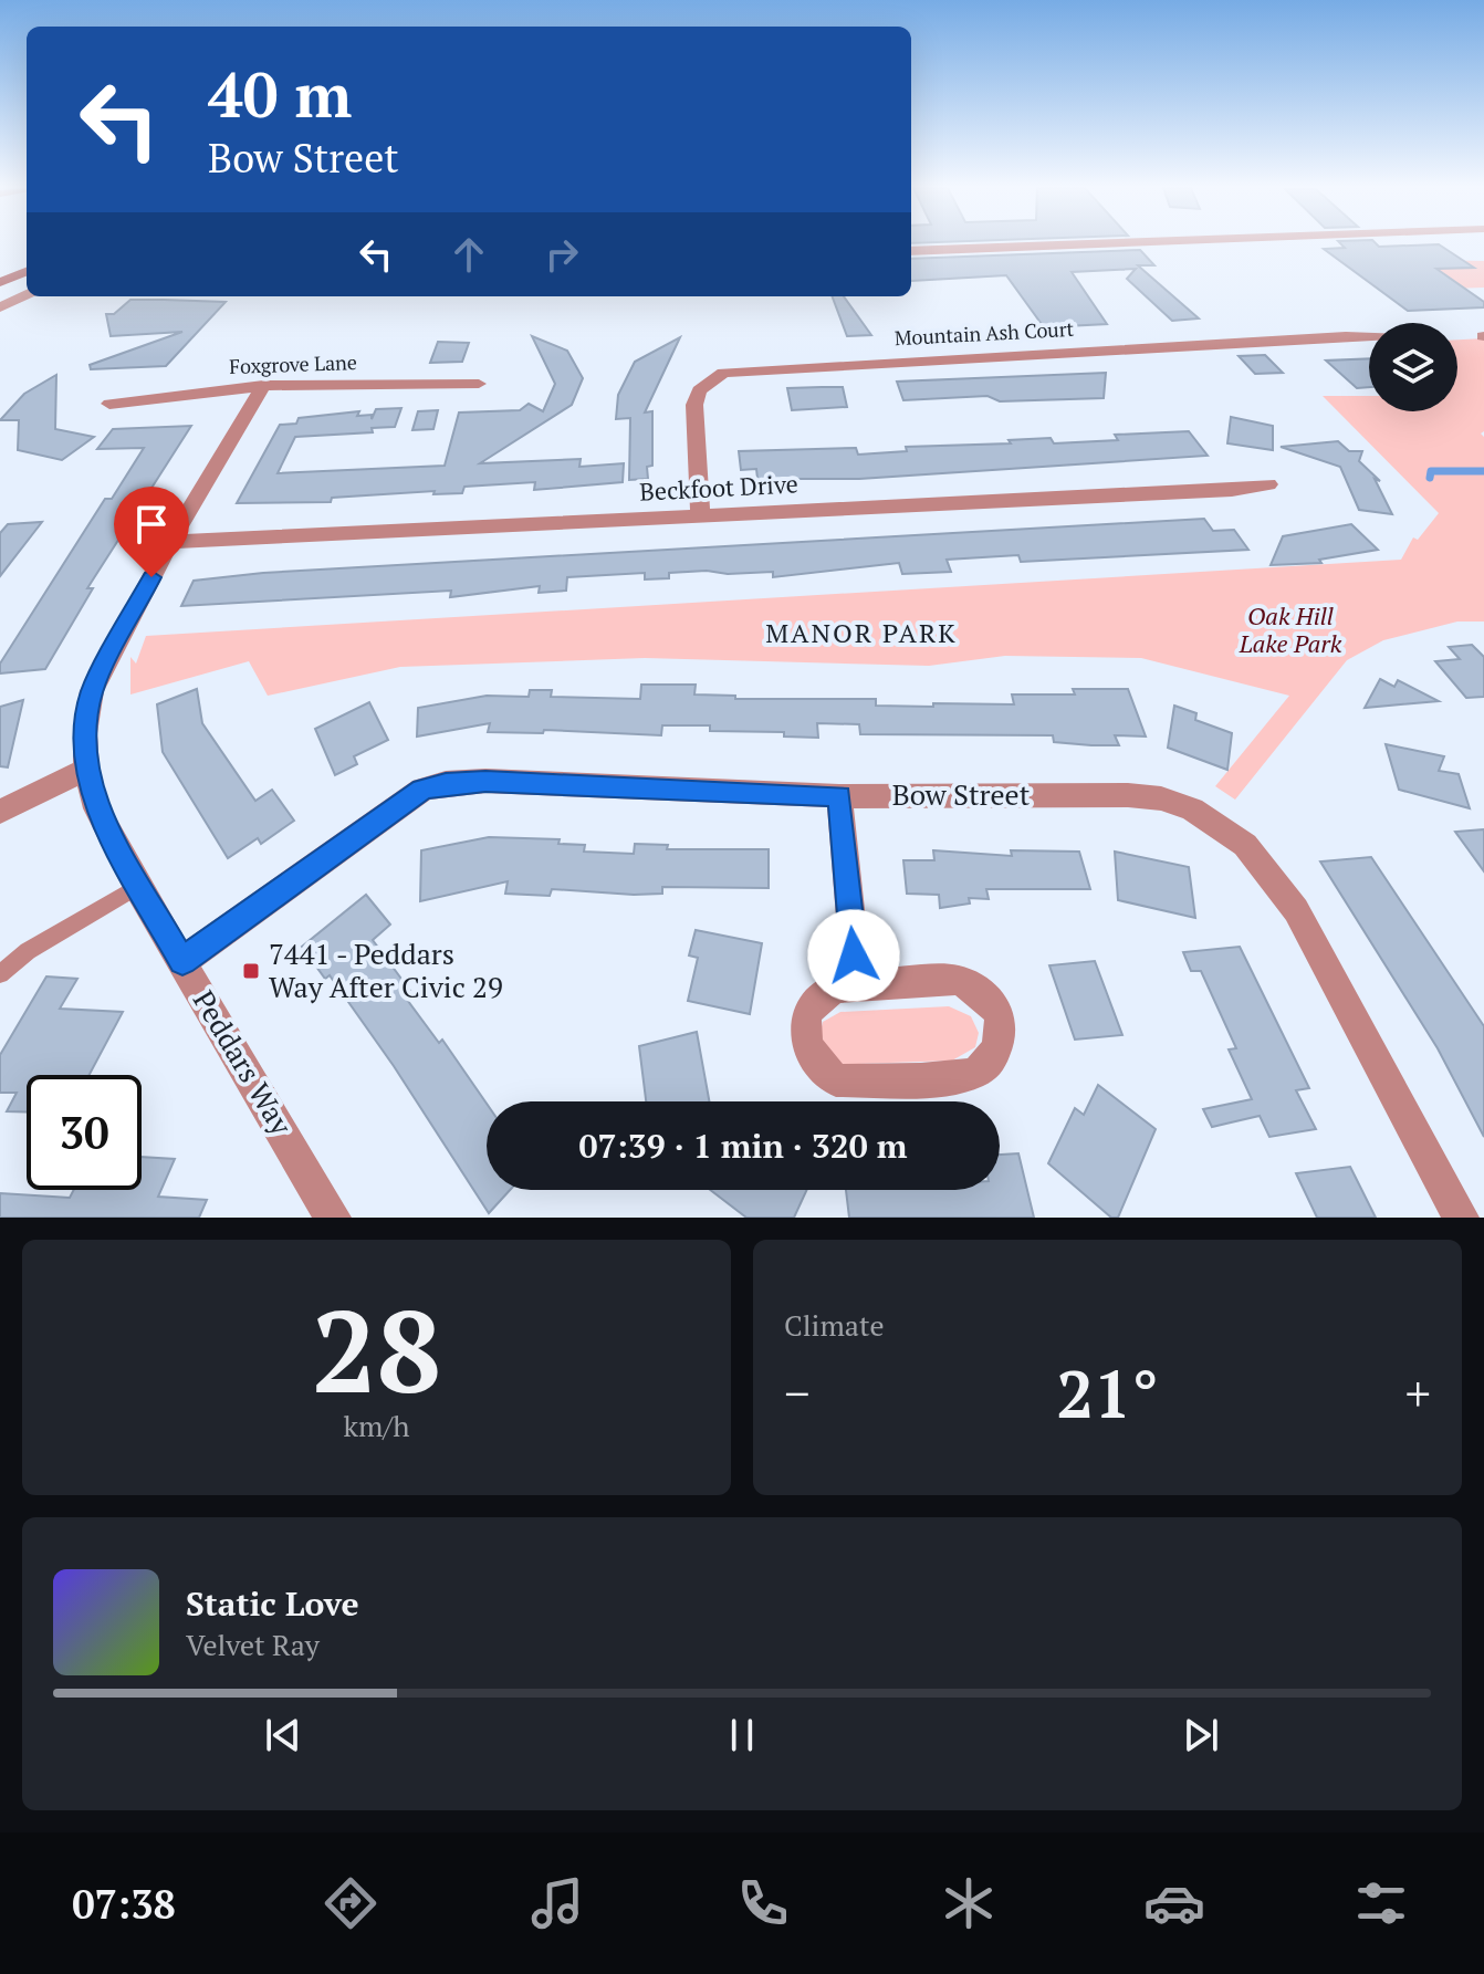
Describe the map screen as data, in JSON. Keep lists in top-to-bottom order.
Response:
{
  "streets": {
    "street": [
      "Mountain Ash Court",
      "Foxgrove Lane",
      "Beckfoot Drive",
      "Bow Street",
      "Peddars Way"
    ]
  },
  "crossings": [
    ["Mountain Ash Court", "Beckfoot Drive"],
    ["Foxgrove Lane", "Peddars Way"],
    ["Beckfoot Drive", "Peddars Way"],
    ["Bow Street", "Peddars Way"]
  ],
  "districts": ["MANOR PARK"],
  "parks": ["Oak Hill Lake Park"],
  "places": {
    "transit": ["7441 - Peddars Way After Civic 29"]
  },
  "page": {
    "turn": ["40 m", "Bow Street"],
    "limit": "30",
    "trip": "07:39 · 1 min · 320 m",
    "tile": [
      ["28", "km/h"],
      "Climate"
    ],
    "heat": ["−", "21°", "+"],
    "song": ["Static Love", "Velvet Ray"],
    "tabs": "07:38"
  }
}
